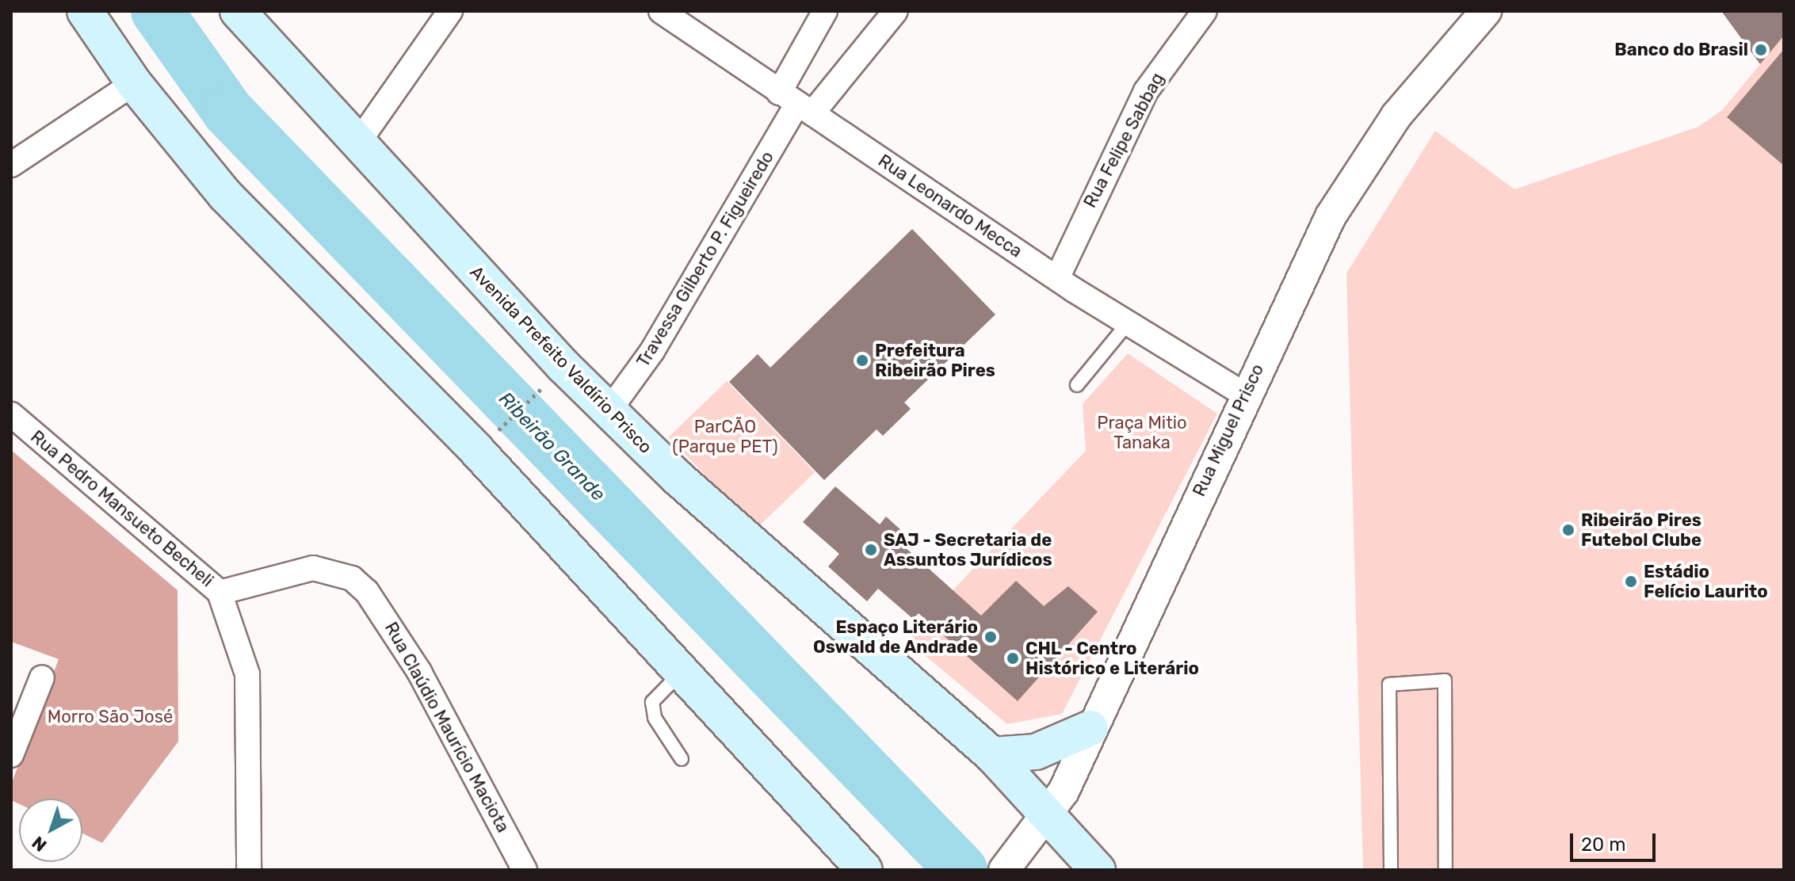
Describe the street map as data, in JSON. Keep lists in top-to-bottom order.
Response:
{
  "streets": {
    "main road": ["Avenida Prefeito Valdírio Prisco"],
    "street": [
      "Rua Felipe Sabbag",
      "Rua Leonardo Mecca",
      "Travessa Gilberto P. Figueiredo",
      "Rua Miguel Prisco",
      "Rua Pedro Mansueto Becheli",
      "Rua Claúdio Maurício Maciota"
    ]
  },
  "crossings": [
    ["Rua Felipe Sabbag", "Rua Leonardo Mecca"],
    ["Rua Leonardo Mecca", "Travessa Gilberto P. Figueiredo"],
    ["Rua Leonardo Mecca", "Rua Miguel Prisco"],
    ["Travessa Gilberto P. Figueiredo", "Avenida Prefeito Valdírio Prisco"],
    ["Avenida Prefeito Valdírio Prisco", "Rua Miguel Prisco"],
    ["Rua Pedro Mansueto Becheli", "Rua Claúdio Maurício Maciota"]
  ],
  "water": ["Ribeirão Grande"],
  "parks": ["Praça Mitio Tanaka", "ParCÃO (Parque PET)", "Morro São José"],
  "places": [
    "Banco do Brasil",
    "Prefeitura Ribeirão Pires",
    "Ribeirão Pires Futebol Clube",
    "SAJ - Secretaria de Assuntos Jurídicos",
    "Estádio Felício Laurito",
    "Espaço Literário Oswald de Andrade",
    "CHL - Centro Histórico e Literário"
  ],
  "scale_bar": "20 m",
  "north": "bottom left"
}
